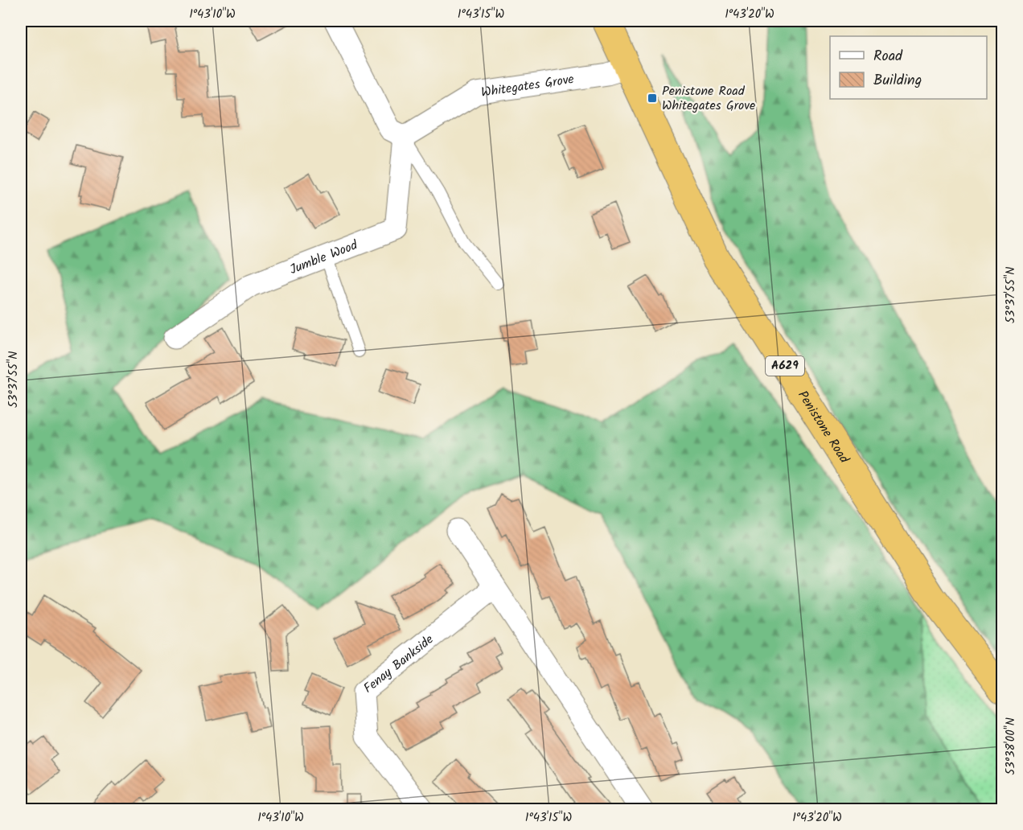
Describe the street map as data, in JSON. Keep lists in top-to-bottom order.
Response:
{
  "streets": {
    "highway": ["A629", "Penistone Road"],
    "street": ["Whitegates Grove", "Jumble Wood", "Fenay Bankside"]
  },
  "crossings": [
    ["Whitegates Grove", "Jumble Wood"],
    ["Whitegates Grove", "Penistone Road"]
  ],
  "places": {
    "transit": ["Penistone Road Whitegates Grove"]
  },
  "legend": ["Road", "Building"],
  "coordinates": [
    "1°43'10\"W",
    "1°43'15\"W",
    "1°43'20\"W",
    "53°37'55\"N",
    "53°38'00\"N"
  ]
}
